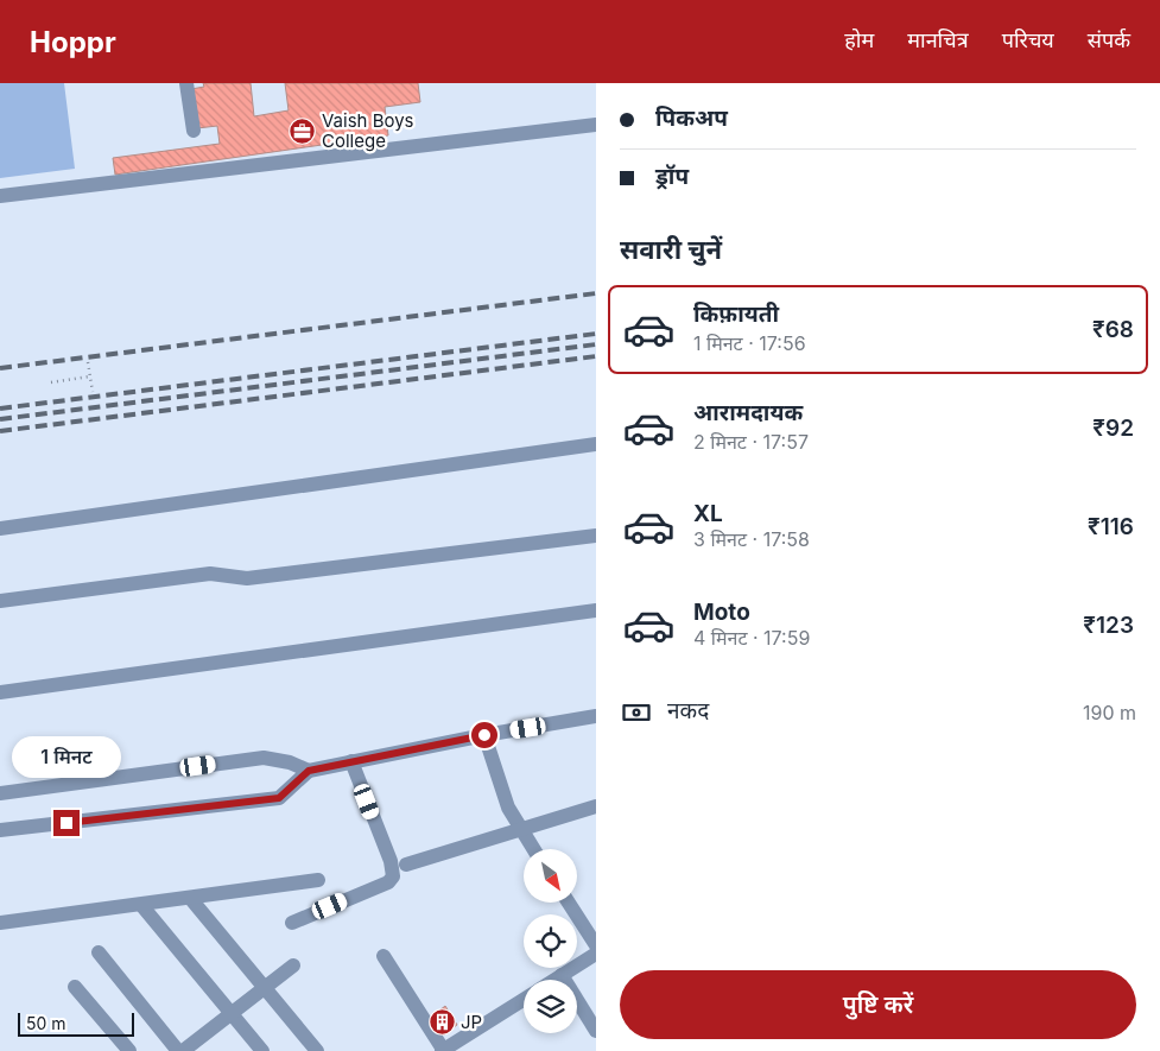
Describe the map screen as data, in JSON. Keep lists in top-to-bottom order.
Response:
{
  "places": {
    "office": ["Vaish Boys College"],
    "building": ["JP"]
  },
  "scale_bar": "50 m",
  "north": "bottom right",
  "page": {
    "header": "Hoppr",
    "nav": [
      "होम",
      "मानचित्र",
      "परिचय",
      "संपर्क"
    ],
    "banner": ["पिकअप", "ड्रॉप"],
    "heading": "सवारी चुनें",
    "list": [
      {
        "name": "किफ़ायती",
        "note": "1 मिनट · 17:56",
        "value": "₹68"
      },
      {
        "name": "आरामदायक",
        "note": "2 मिनट · 17:57",
        "value": "₹92"
      },
      {
        "name": "XL",
        "note": "3 मिनट · 17:58",
        "value": "₹116"
      },
      {
        "name": "Moto",
        "note": "4 मिनट · 17:59",
        "value": "₹123"
      }
    ],
    "pay": ["नकद", "190 m"],
    "bubble": "1 मिनट",
    "buttons": "पुष्टि करें",
    "scale": "50 m"
  }
}
